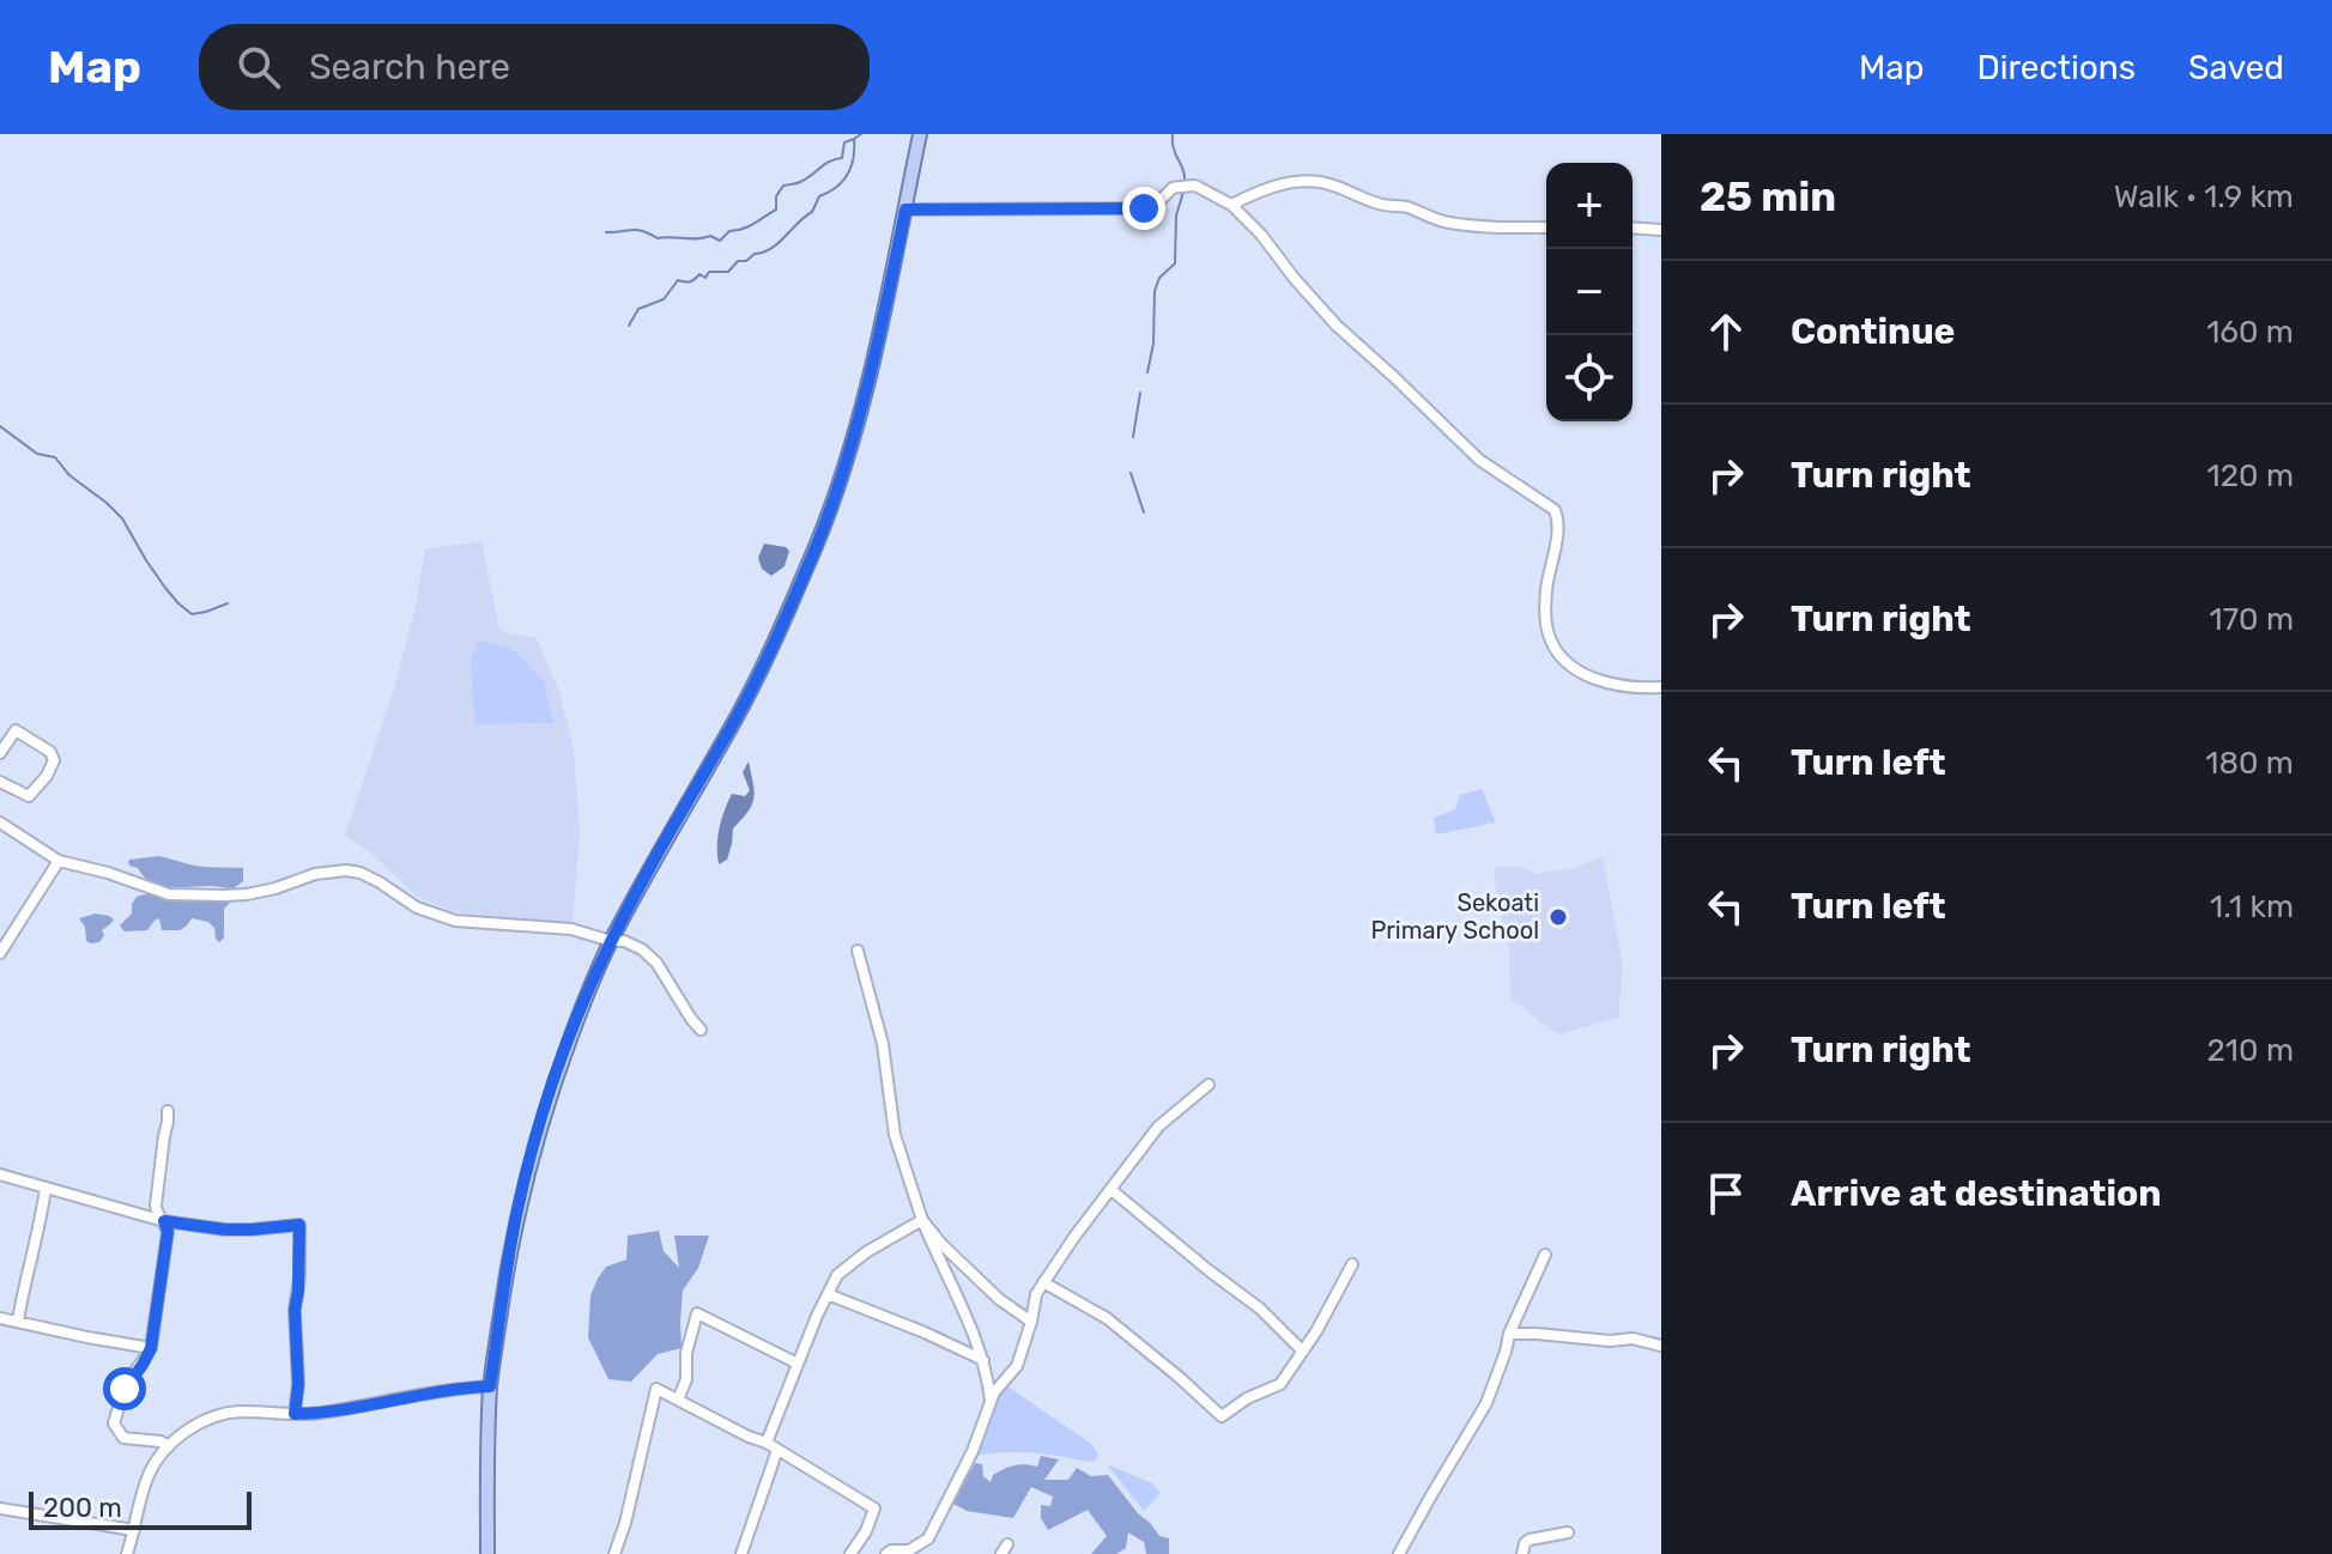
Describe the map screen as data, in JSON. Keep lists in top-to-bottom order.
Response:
{
  "places": ["Sekoati Primary School"],
  "scale_bar": "200 m",
  "page": {
    "header": "Map",
    "search": "Search here",
    "nav": ["Map", "Directions", "Saved"],
    "heading": ["25 min", "Walk · 1.9 km"],
    "map_buttons": ["+", "−"],
    "list": [
      ["Continue", "160 m"],
      ["Turn right", "120 m"],
      ["Turn right", "170 m"],
      ["Turn left", "180 m"],
      ["Turn left", "1.1 km"],
      ["Turn right", "210 m"],
      "Arrive at destination"
    ],
    "scale": "200 m"
  }
}
